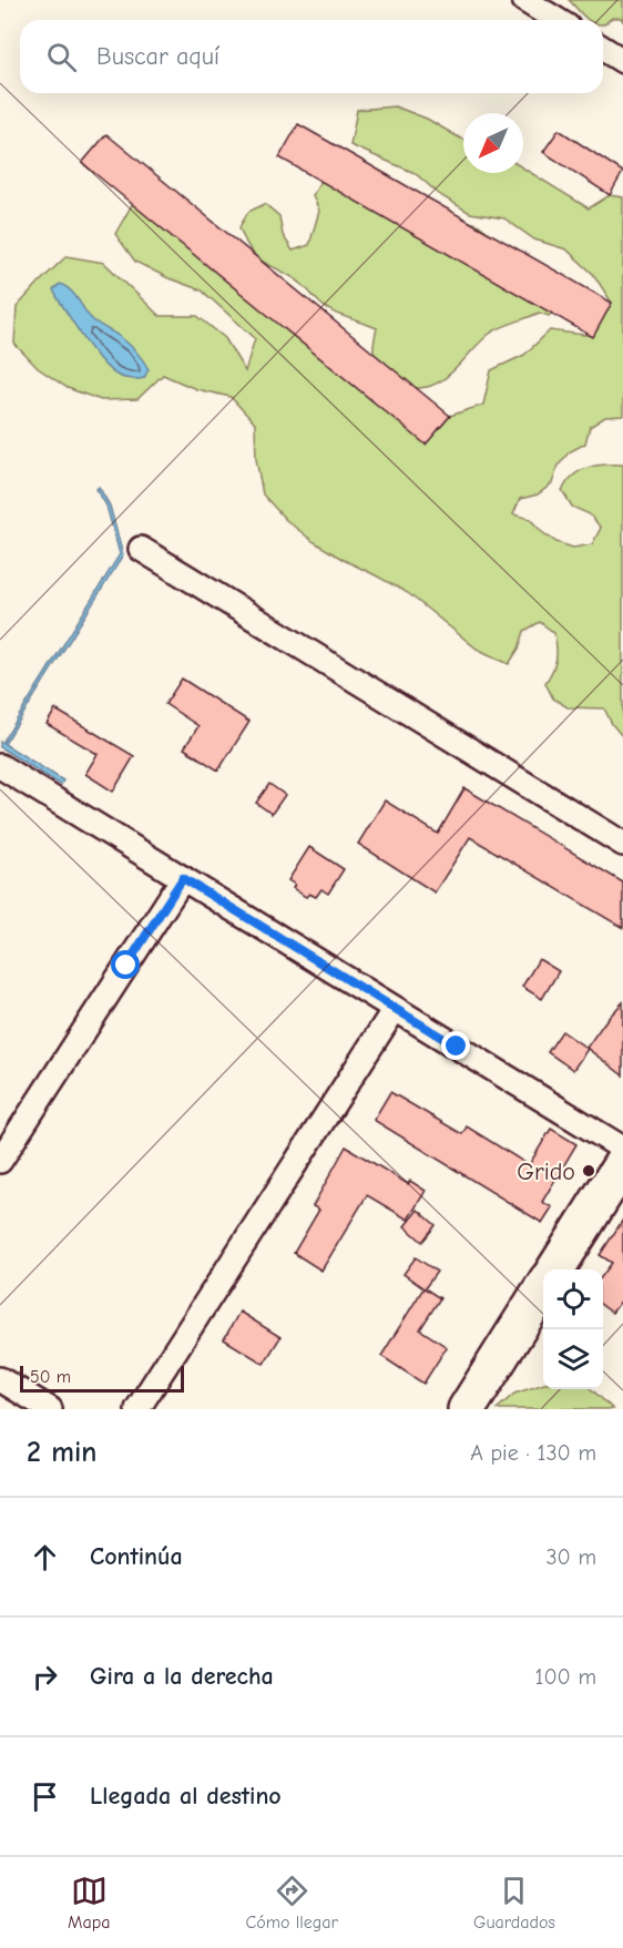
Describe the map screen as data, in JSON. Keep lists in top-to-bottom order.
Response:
{
  "places": ["Grido"],
  "scale_bar": "50 m",
  "north": "bottom left",
  "page": {
    "search": "Buscar aquí",
    "scale": "50 m",
    "heading": ["2 min", "A pie · 130 m"],
    "list": [
      ["Continúa", "30 m"],
      ["Gira a la derecha", "100 m"],
      "Llegada al destino"
    ],
    "nav": ["Mapa", "Cómo llegar", "Guardados"]
  }
}
